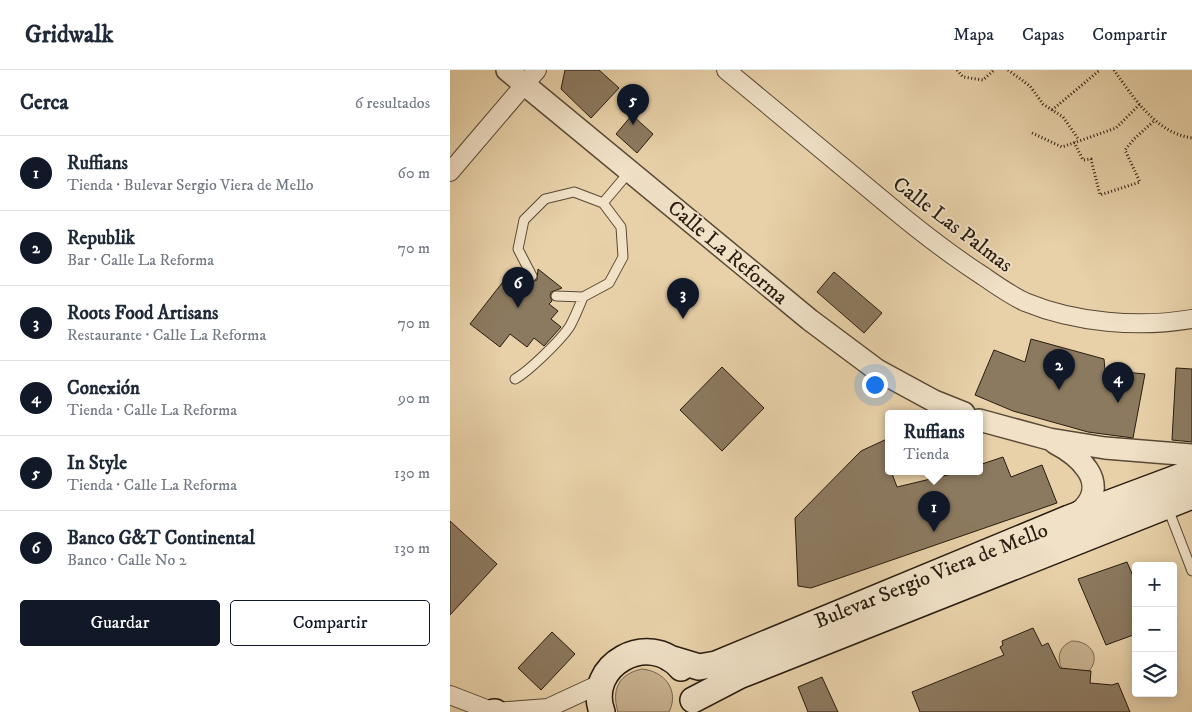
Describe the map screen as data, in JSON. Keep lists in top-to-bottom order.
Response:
{
  "streets": {
    "main road": ["Bulevar Sergio Viera de Mello"],
    "street": ["Calle Las Palmas", "Calle La Reforma"]
  },
  "page": {
    "header": "Gridwalk",
    "nav": ["Mapa", "Capas", "Compartir"],
    "heading": ["Cerca", "6 resultados"],
    "pins": [
      "5",
      "6",
      "3",
      "2",
      "4",
      "1"
    ],
    "list": [
      {
        "mark": "1",
        "name": "Ruffians",
        "note": "Tienda · Bulevar Sergio Viera de Mello",
        "value": "60 m"
      },
      {
        "mark": "2",
        "name": "Republik",
        "note": "Bar · Calle La Reforma",
        "value": "70 m"
      },
      {
        "mark": "3",
        "name": "Roots Food Artisans",
        "note": "Restaurante · Calle La Reforma",
        "value": "70 m"
      },
      {
        "mark": "4",
        "name": "Conexión",
        "note": "Tienda · Calle La Reforma",
        "value": "90 m"
      },
      {
        "mark": "5",
        "name": "In Style",
        "note": "Tienda · Calle La Reforma",
        "value": "130 m"
      },
      {
        "mark": "6",
        "name": "Banco G&T Continental",
        "note": "Banco · Calle No 2",
        "value": "130 m"
      }
    ],
    "popup": ["Ruffians", "Tienda"],
    "map_buttons": ["+", "−"],
    "buttons": ["Guardar", "Compartir"]
  }
}
